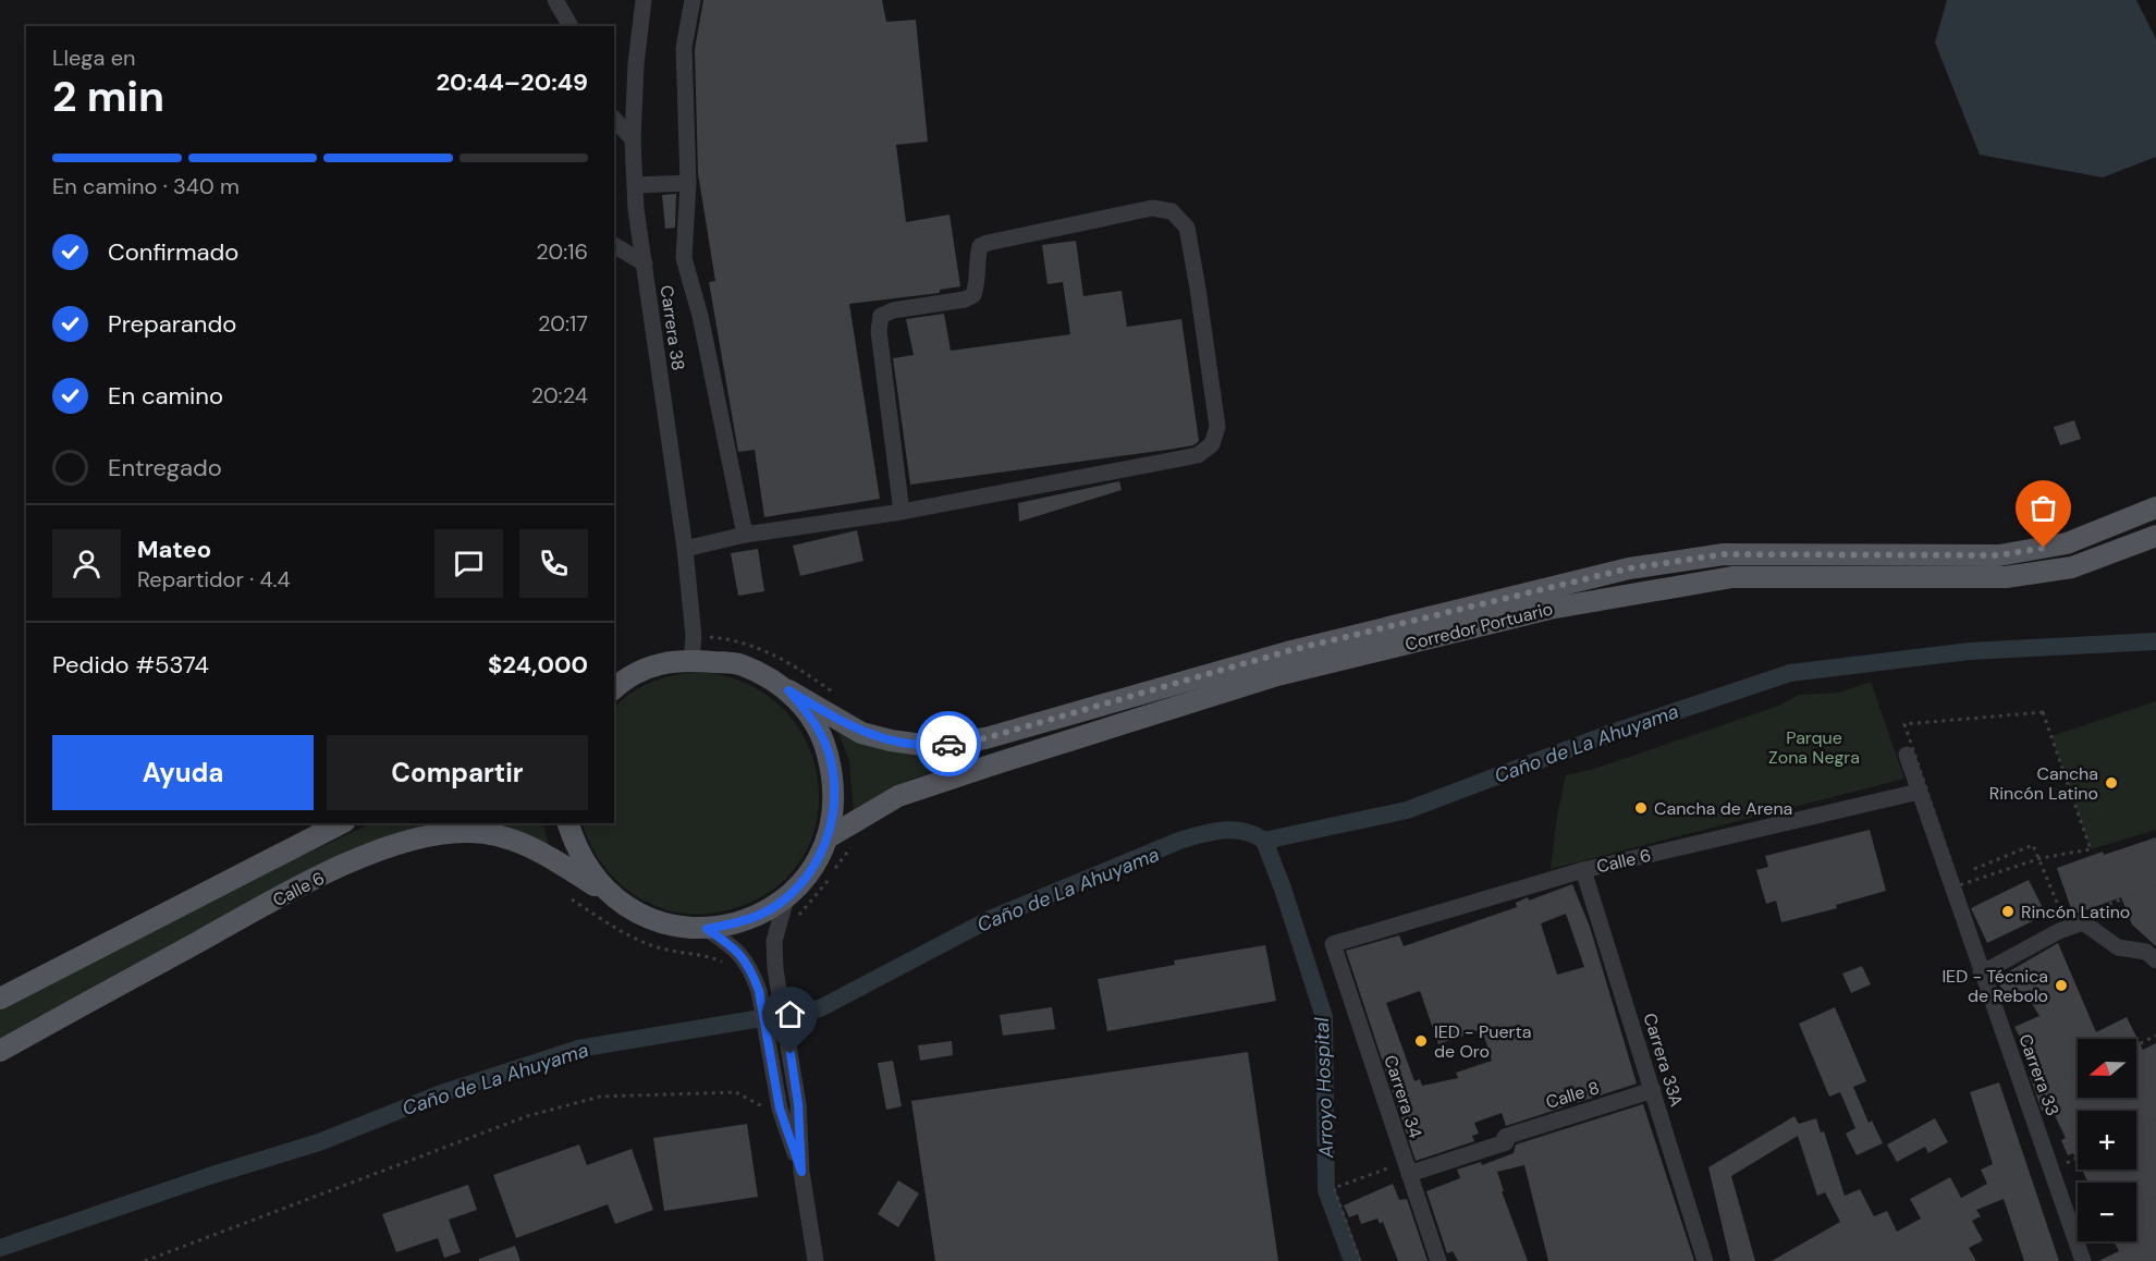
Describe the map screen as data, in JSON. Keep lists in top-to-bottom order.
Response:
{
  "streets": {
    "main road": ["Corredor Portuario", "Calle 6"],
    "street": [
      "Carrera 38",
      "Carrera 33A",
      "Carrera 33",
      "Calle 8",
      "Carrera 34"
    ]
  },
  "crossings": [
    ["Carrera 38", "Corredor Portuario"],
    ["Corredor Portuario", "Calle 6"],
    ["Calle 6", "Carrera 33A"],
    ["Calle 6", "Carrera 33"],
    ["Calle 6", "Carrera 34"],
    ["Carrera 33A", "Calle 8"],
    ["Calle 8", "Carrera 34"]
  ],
  "water": ["Caño de La Ahuyama", "Arroyo Hospital"],
  "parks": ["Parque Zona Negra"],
  "places": [
    "Cancha Rincón Latino",
    "Cancha de Arena",
    "Rincón Latino",
    "IED - Técnica de Rebolo",
    "IED - Puerta de Oro"
  ],
  "north": "left",
  "page": {
    "heading": ["2 min", "Llega en", "20:44–20:49"],
    "panel": [
      "Mateo",
      "Repartidor · 4.4",
      "Pedido #5374",
      "$24,000"
    ],
    "bar": "En camino · 340 m",
    "list": [
      ["Confirmado", "20:16"],
      ["Preparando", "20:17"],
      ["En camino", "20:24"],
      "Entregado"
    ],
    "buttons": ["Ayuda", "Compartir"],
    "map_buttons": ["+", "−"]
  }
}
